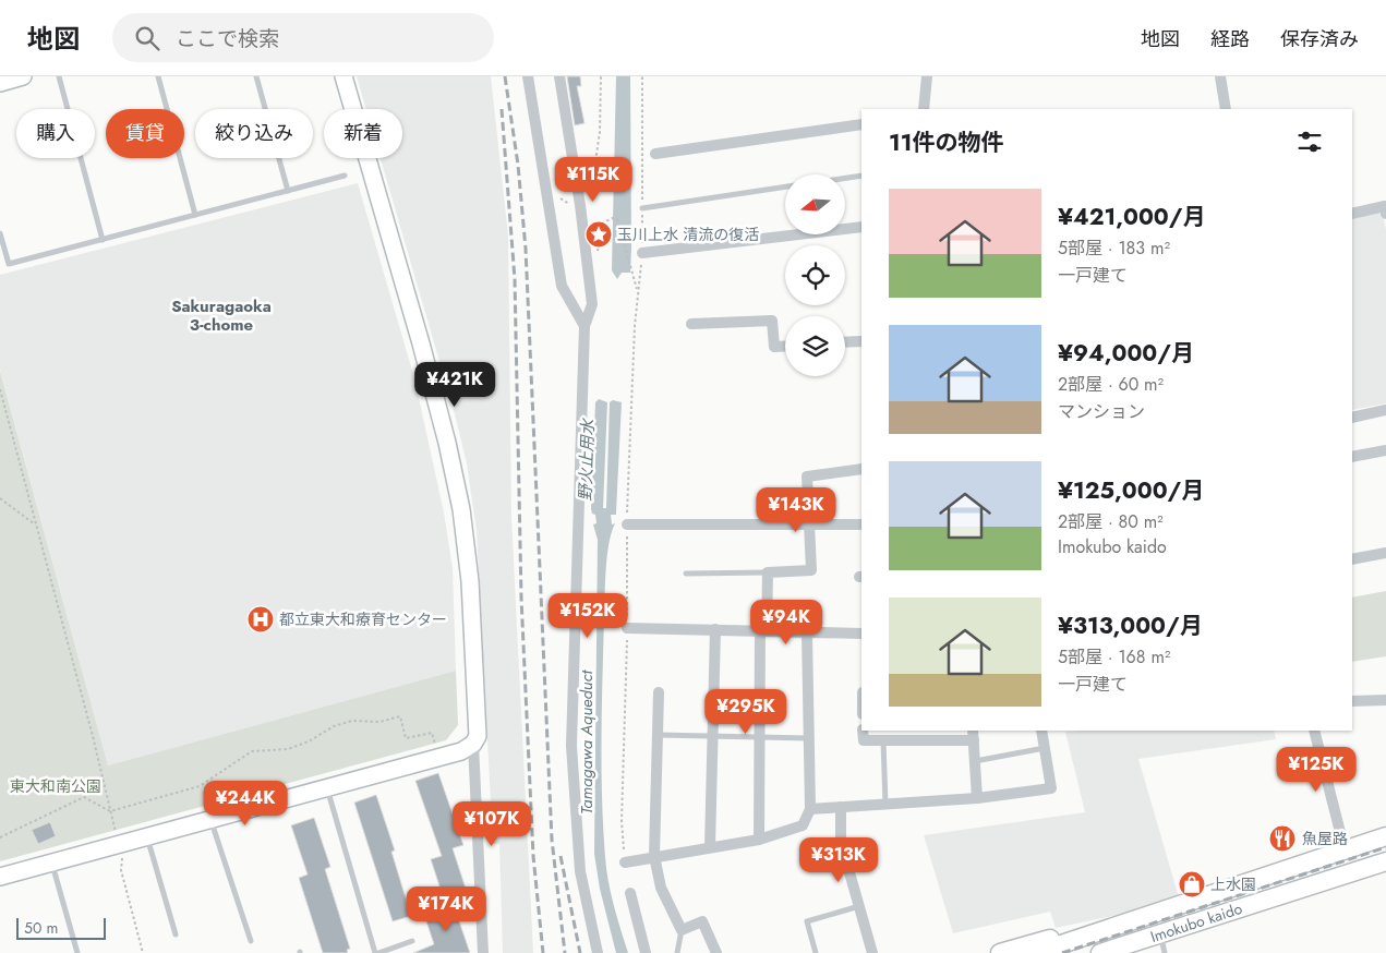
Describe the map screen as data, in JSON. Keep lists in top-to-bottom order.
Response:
{
  "streets": {
    "main road": ["Imokubo kaido"]
  },
  "districts": ["Sakuragaoka 3-chome"],
  "water": ["野火止用水", "Tamagawa Aqueduct"],
  "parks": ["東大和南公園"],
  "places": {
    "place": ["玉川上水 清流の復活"],
    "hospital": ["都立東大和療育センター"],
    "restaurant": ["魚屋路"],
    "shop": ["上水園"]
  },
  "scale_bar": "50 m",
  "north": "left",
  "page": {
    "header": "地図",
    "search": "ここで検索",
    "nav": ["地図", "経路", "保存済み"],
    "chip": [
      "購入",
      "賃貸",
      "絞り込み",
      "新着"
    ],
    "heading": "11件の物件",
    "price": [
      "¥115K",
      "¥421K",
      "¥143K",
      "¥152K",
      "¥94K",
      "¥295K",
      "¥125K",
      "¥244K",
      "¥107K",
      "¥313K",
      "¥174K"
    ],
    "list": [
      {
        "name": "¥421,000/月",
        "note": "5部屋 · 183 m² · 一戸建て"
      },
      {
        "name": "¥94,000/月",
        "note": "2部屋 · 60 m² · マンション"
      },
      {
        "name": "¥125,000/月",
        "note": "2部屋 · 80 m² · Imokubo kaido"
      },
      {
        "name": "¥313,000/月",
        "note": "5部屋 · 168 m² · 一戸建て"
      }
    ],
    "scale": "50 m"
  }
}
